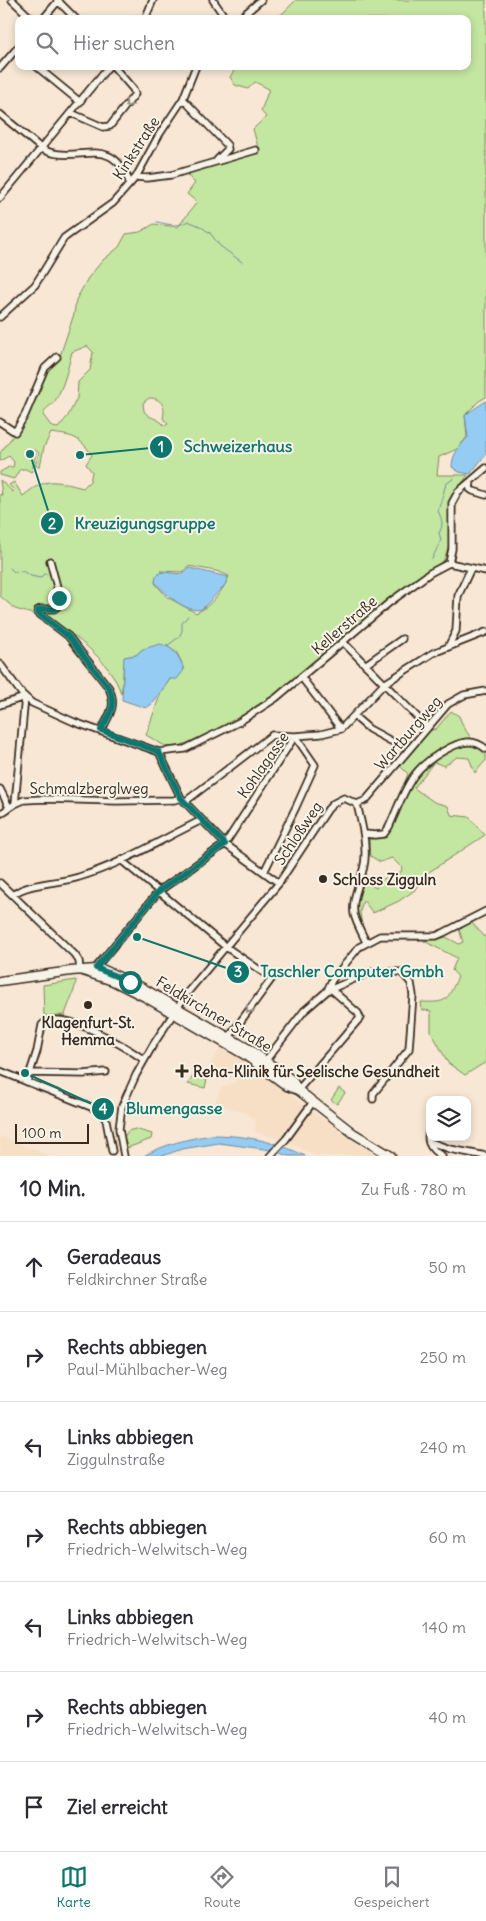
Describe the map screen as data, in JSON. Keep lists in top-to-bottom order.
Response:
{
  "streets": {
    "main road": ["Feldkirchner Straße"],
    "street": [
      "Kinkstraße",
      "Kellerstraße",
      "Wartburgweg",
      "Kohlagasse",
      "Schmalzberglweg",
      "Schloßweg"
    ]
  },
  "crossings": [
    ["Wartburgweg", "Schloßweg"],
    ["Schloßweg", "Feldkirchner Straße"]
  ],
  "places": {
    "other": [
      "Kreuzigungsgruppe",
      "Schweizerhaus",
      "Schloss Zigguln",
      "Taschler Computer Gmbh",
      "Klagenfurt-St. Hemma",
      "Blumengasse"
    ],
    "health": ["Reha-Klinik für Seelische Gesundheit"]
  },
  "scale_bar": "100 m",
  "page": {
    "search": "Hier suchen",
    "scale": "100 m",
    "heading": ["10 Min.", "Zu Fuß · 780 m"],
    "list": [
      ["Geradeaus", "Feldkirchner Straße", "50 m"],
      ["Rechts abbiegen", "Paul-Mühlbacher-Weg", "250 m"],
      ["Links abbiegen", "Ziggulnstraße", "240 m"],
      ["Rechts abbiegen", "Friedrich-Welwitsch-Weg", "60 m"],
      ["Links abbiegen", "Friedrich-Welwitsch-Weg", "140 m"],
      ["Rechts abbiegen", "Friedrich-Welwitsch-Weg", "40 m"],
      "Ziel erreicht"
    ],
    "nav": ["Karte", "Route", "Gespeichert"]
  }
}
